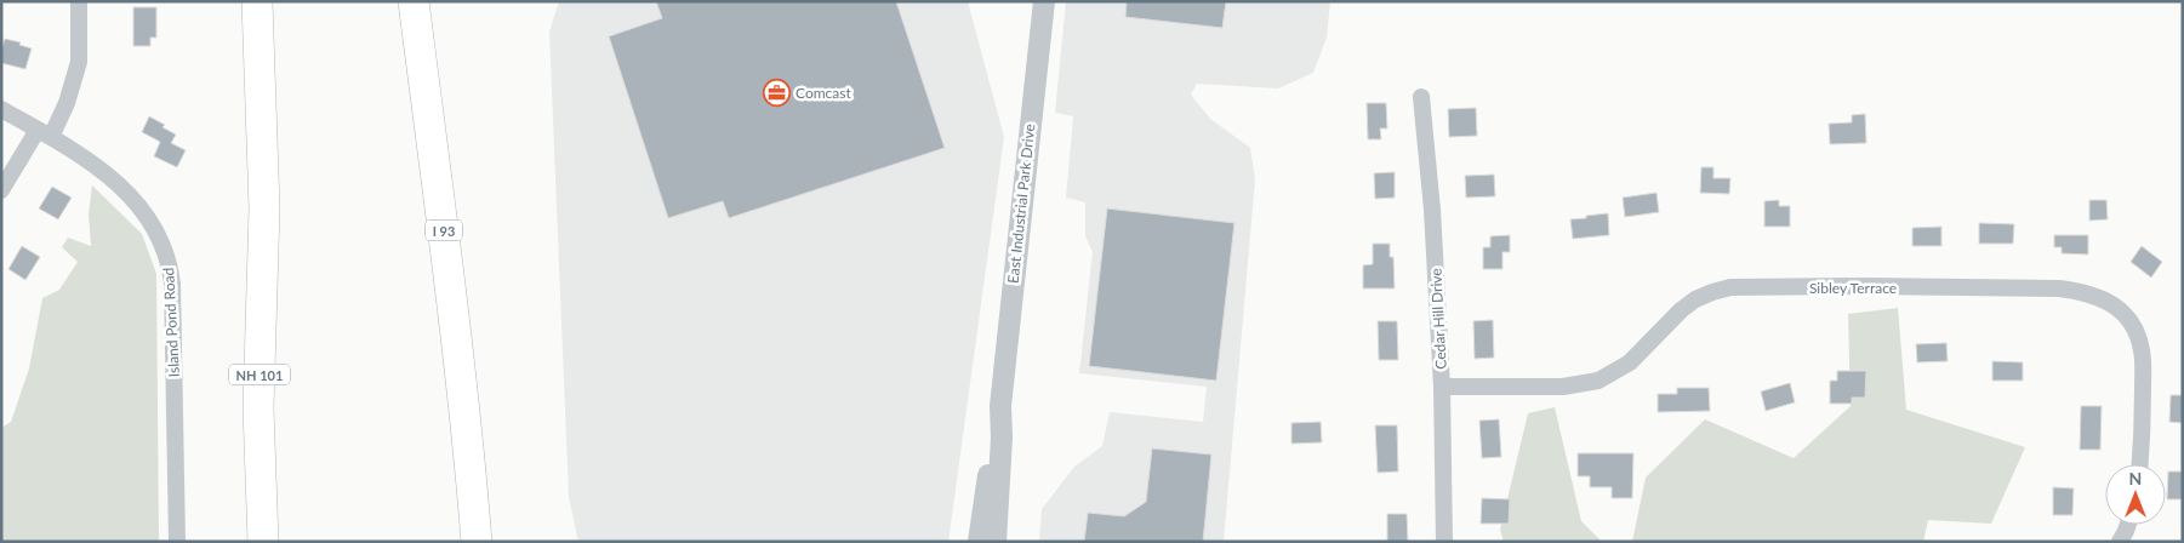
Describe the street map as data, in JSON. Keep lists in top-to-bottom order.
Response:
{
  "streets": {
    "highway": ["I 93", "NH 101"],
    "street": [
      "East Industrial Park Drive",
      "Sibley Terrace",
      "Cedar Hill Drive",
      "Island Pond Road"
    ]
  },
  "crossings": [
    ["Sibley Terrace", "Cedar Hill Drive"]
  ],
  "places": {
    "office": ["Comcast"]
  },
  "north": "top"
}
